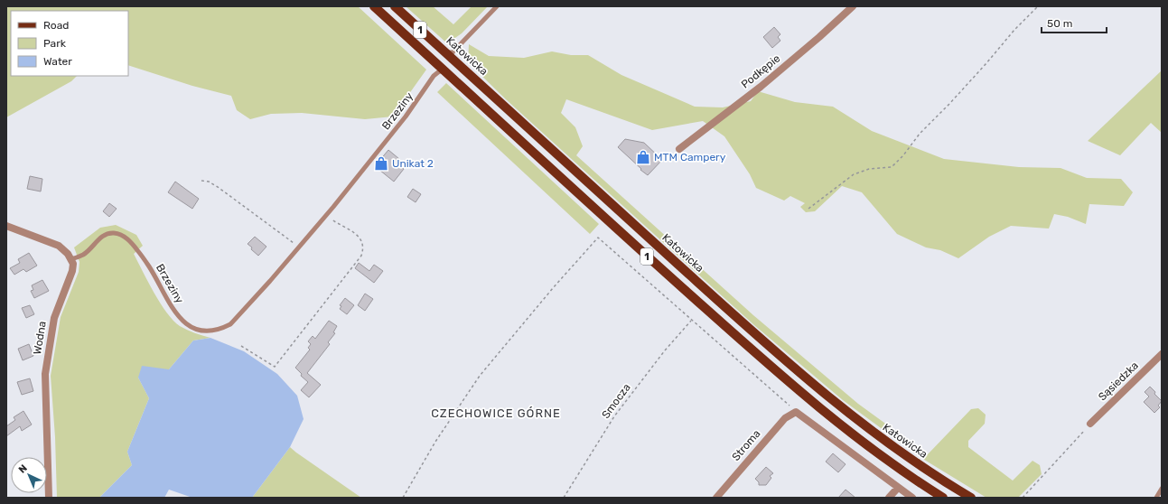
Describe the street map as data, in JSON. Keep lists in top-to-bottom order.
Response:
{
  "streets": {
    "main road": ["1", "Katowicka"],
    "street": [
      "Podkępie",
      "Wodna",
      "Sąsiedzka",
      "Stroma"
    ],
    "lane": ["Brzeziny"],
    "path": ["Smocza"]
  },
  "crossings": [
    ["1", "Brzeziny"],
    ["Brzeziny", "Wodna"]
  ],
  "districts": ["CZECHOWICE GÓRNE"],
  "places": {
    "shop": ["MTM Campery", "Unikat 2"]
  },
  "legend": ["Road", "Park", "Water"],
  "scale_bar": "50 m",
  "north": "top left"
}
